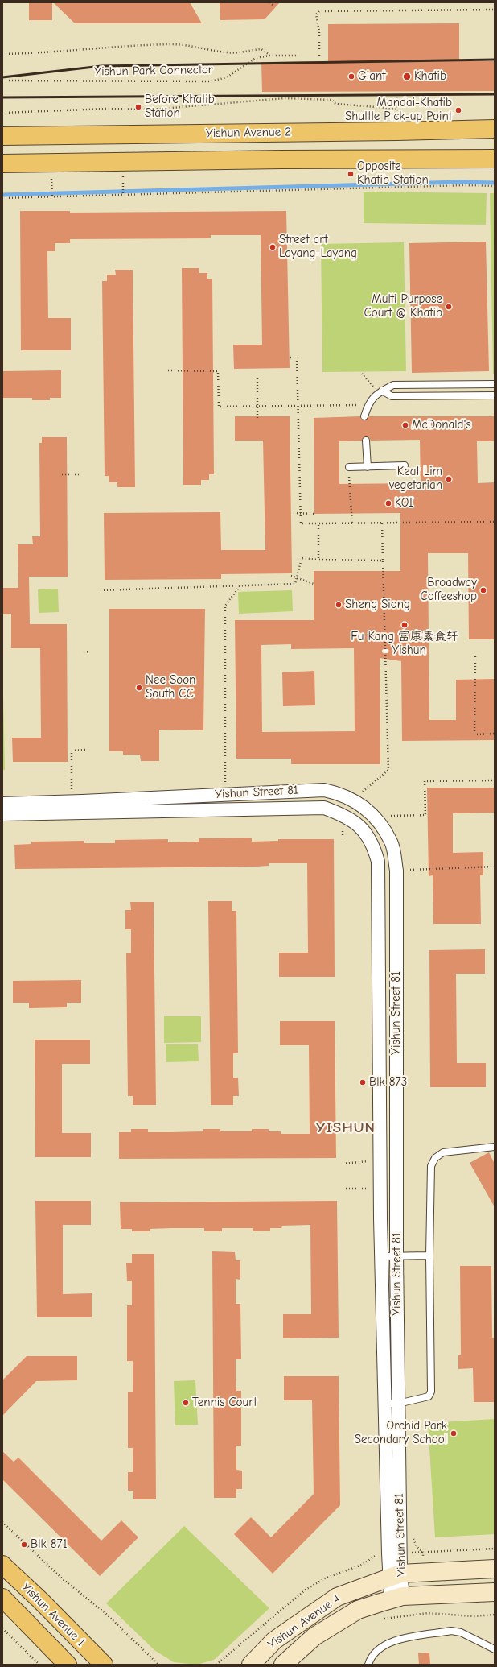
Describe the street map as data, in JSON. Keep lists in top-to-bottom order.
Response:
{
  "streets": {
    "main road": ["Yishun Avenue 2", "Yishun Avenue 1"],
    "street": ["Yishun Street 81", "Yishun Avenue 4"],
    "path": ["Yishun Park Connector"]
  },
  "crossings": [
    ["Yishun Street 81", "Yishun Avenue 4"]
  ],
  "districts": ["YISHUN"],
  "places": [
    "Giant",
    "Khatib",
    "Before Khatib Station",
    "Mandai-Khatib Shuttle Pick-up Point",
    "Opposite Khatib Station",
    "Street art Layang-Layang",
    "Multi Purpose Court @ Khatib",
    "McDonald's",
    "Keat Lim vegetarian",
    "KOI",
    "Broadway Coffeeshop",
    "Sheng Siong",
    "Fu Kang 富康素食轩 - Yishun",
    "Nee Soon South CC",
    "Blk 873",
    "Tennis Court",
    "Orchid Park Secondary School",
    "Blk 871"
  ]
}
